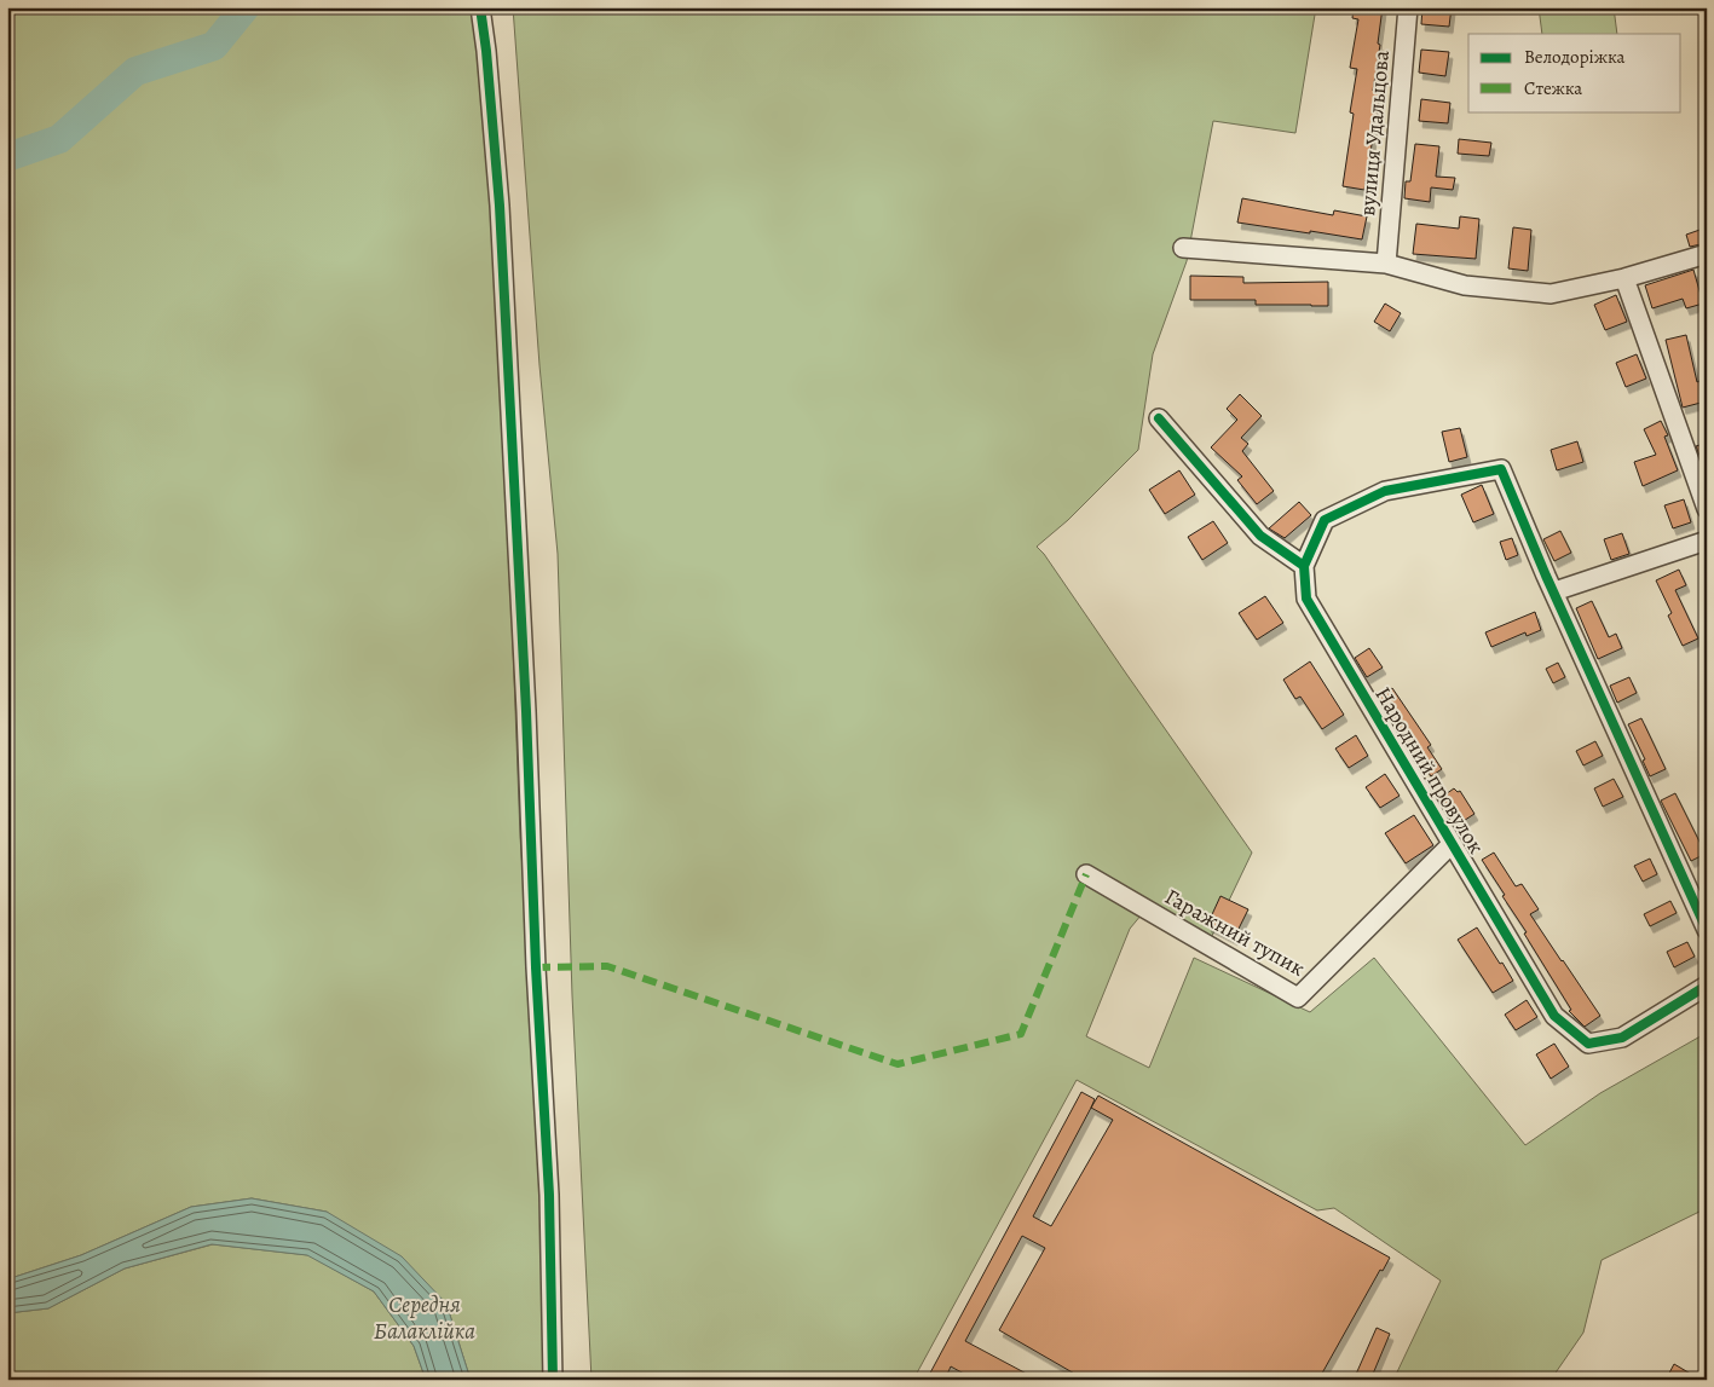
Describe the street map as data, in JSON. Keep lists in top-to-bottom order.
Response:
{
  "streets": {
    "street": ["вулиця Удальцова", "Народний провулок", "Гаражний тупик"]
  },
  "crossings": [
    ["Народний провулок", "Гаражний тупик"]
  ],
  "water": ["Середня Балаклійка"],
  "legend": ["Велодоріжка", "Стежка"]
}
